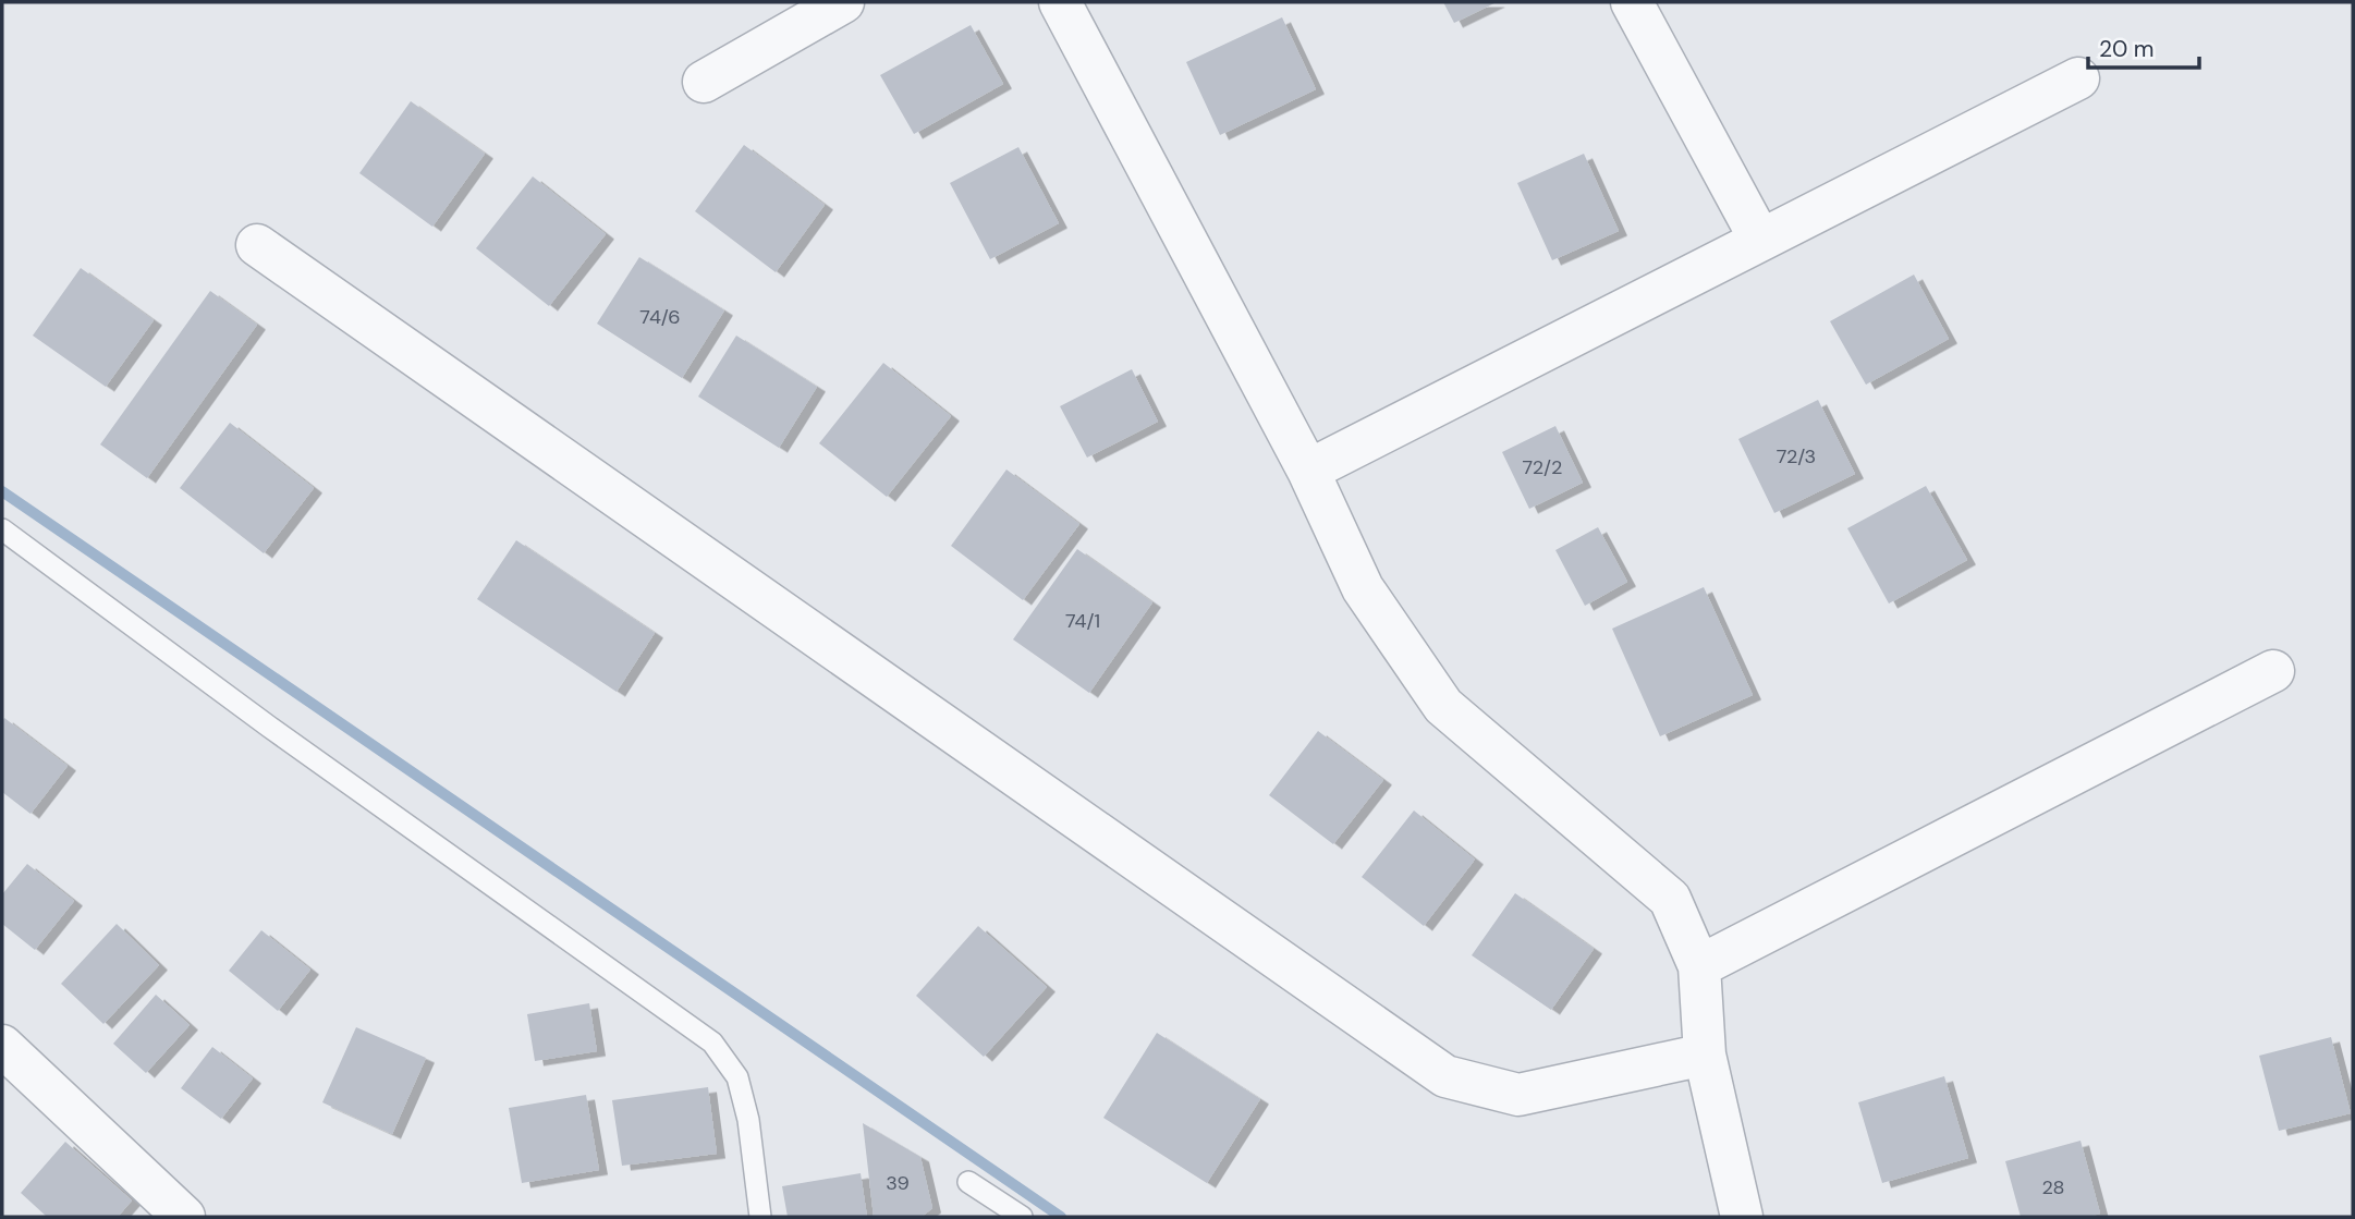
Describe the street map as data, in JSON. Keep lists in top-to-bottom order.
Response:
{
  "house_numbers": [
    "74/6",
    "72/3",
    "72/2",
    "74/1",
    "39",
    "28"
  ],
  "scale_bar": "20 m"
}
